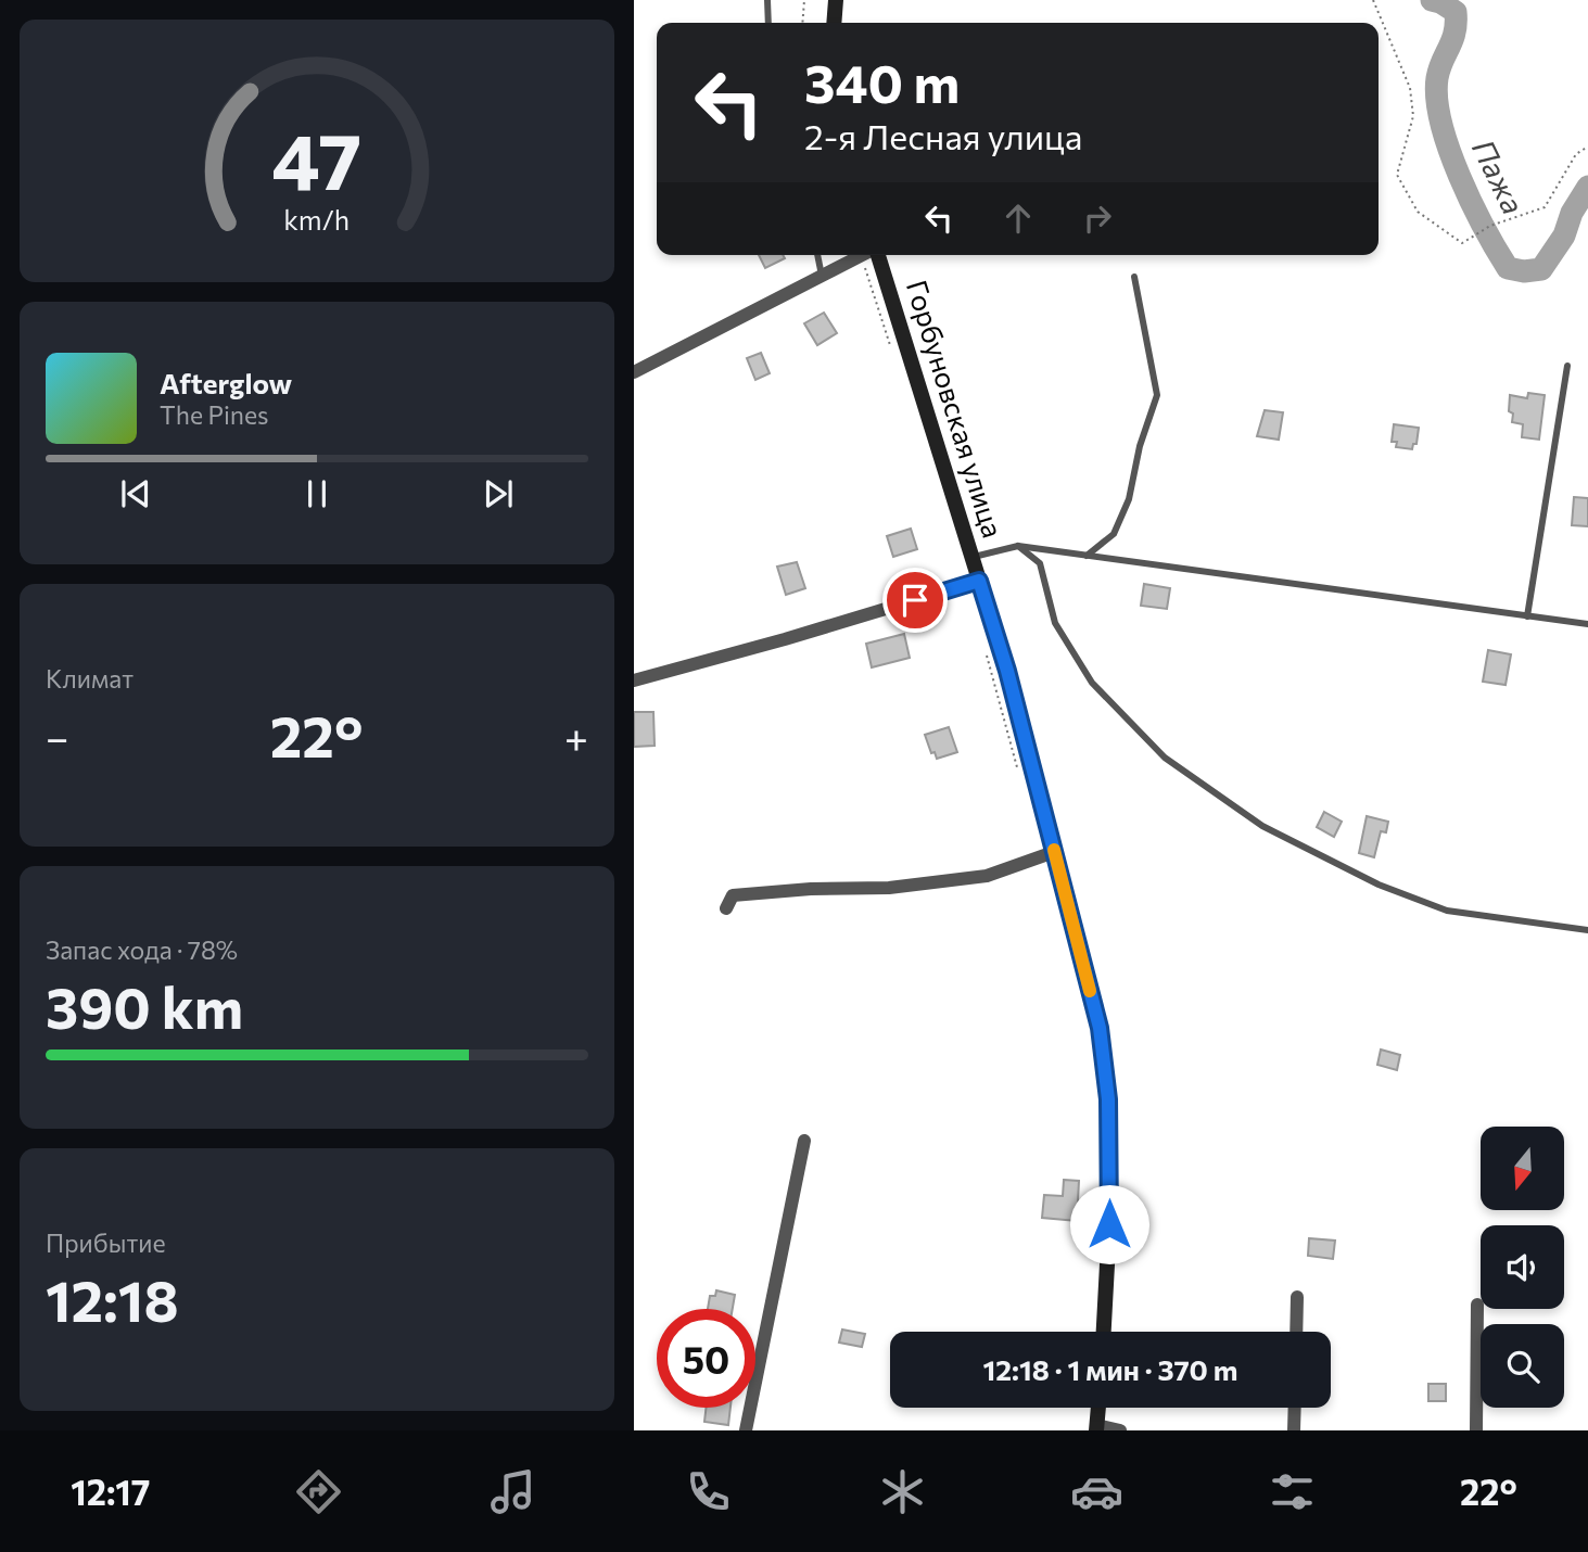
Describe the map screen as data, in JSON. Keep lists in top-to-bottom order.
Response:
{
  "streets": {
    "main road": ["Горбуновская улица"]
  },
  "water": ["Пажа"],
  "north": "bottom",
  "page": {
    "turn": ["340 m", "2-я Лесная улица"],
    "song": ["Afterglow", "The Pines"],
    "tile": [
      "Климат",
      ["Запас хода · 78%", "390 km"],
      ["Прибытие", "12:18"]
    ],
    "heat": ["−", "22°", "+"],
    "limit": "50",
    "trip": "12:18 · 1 мин · 370 m",
    "tabs": ["12:17", "22°"],
    "gauge": ["47", "km/h"]
  }
}
